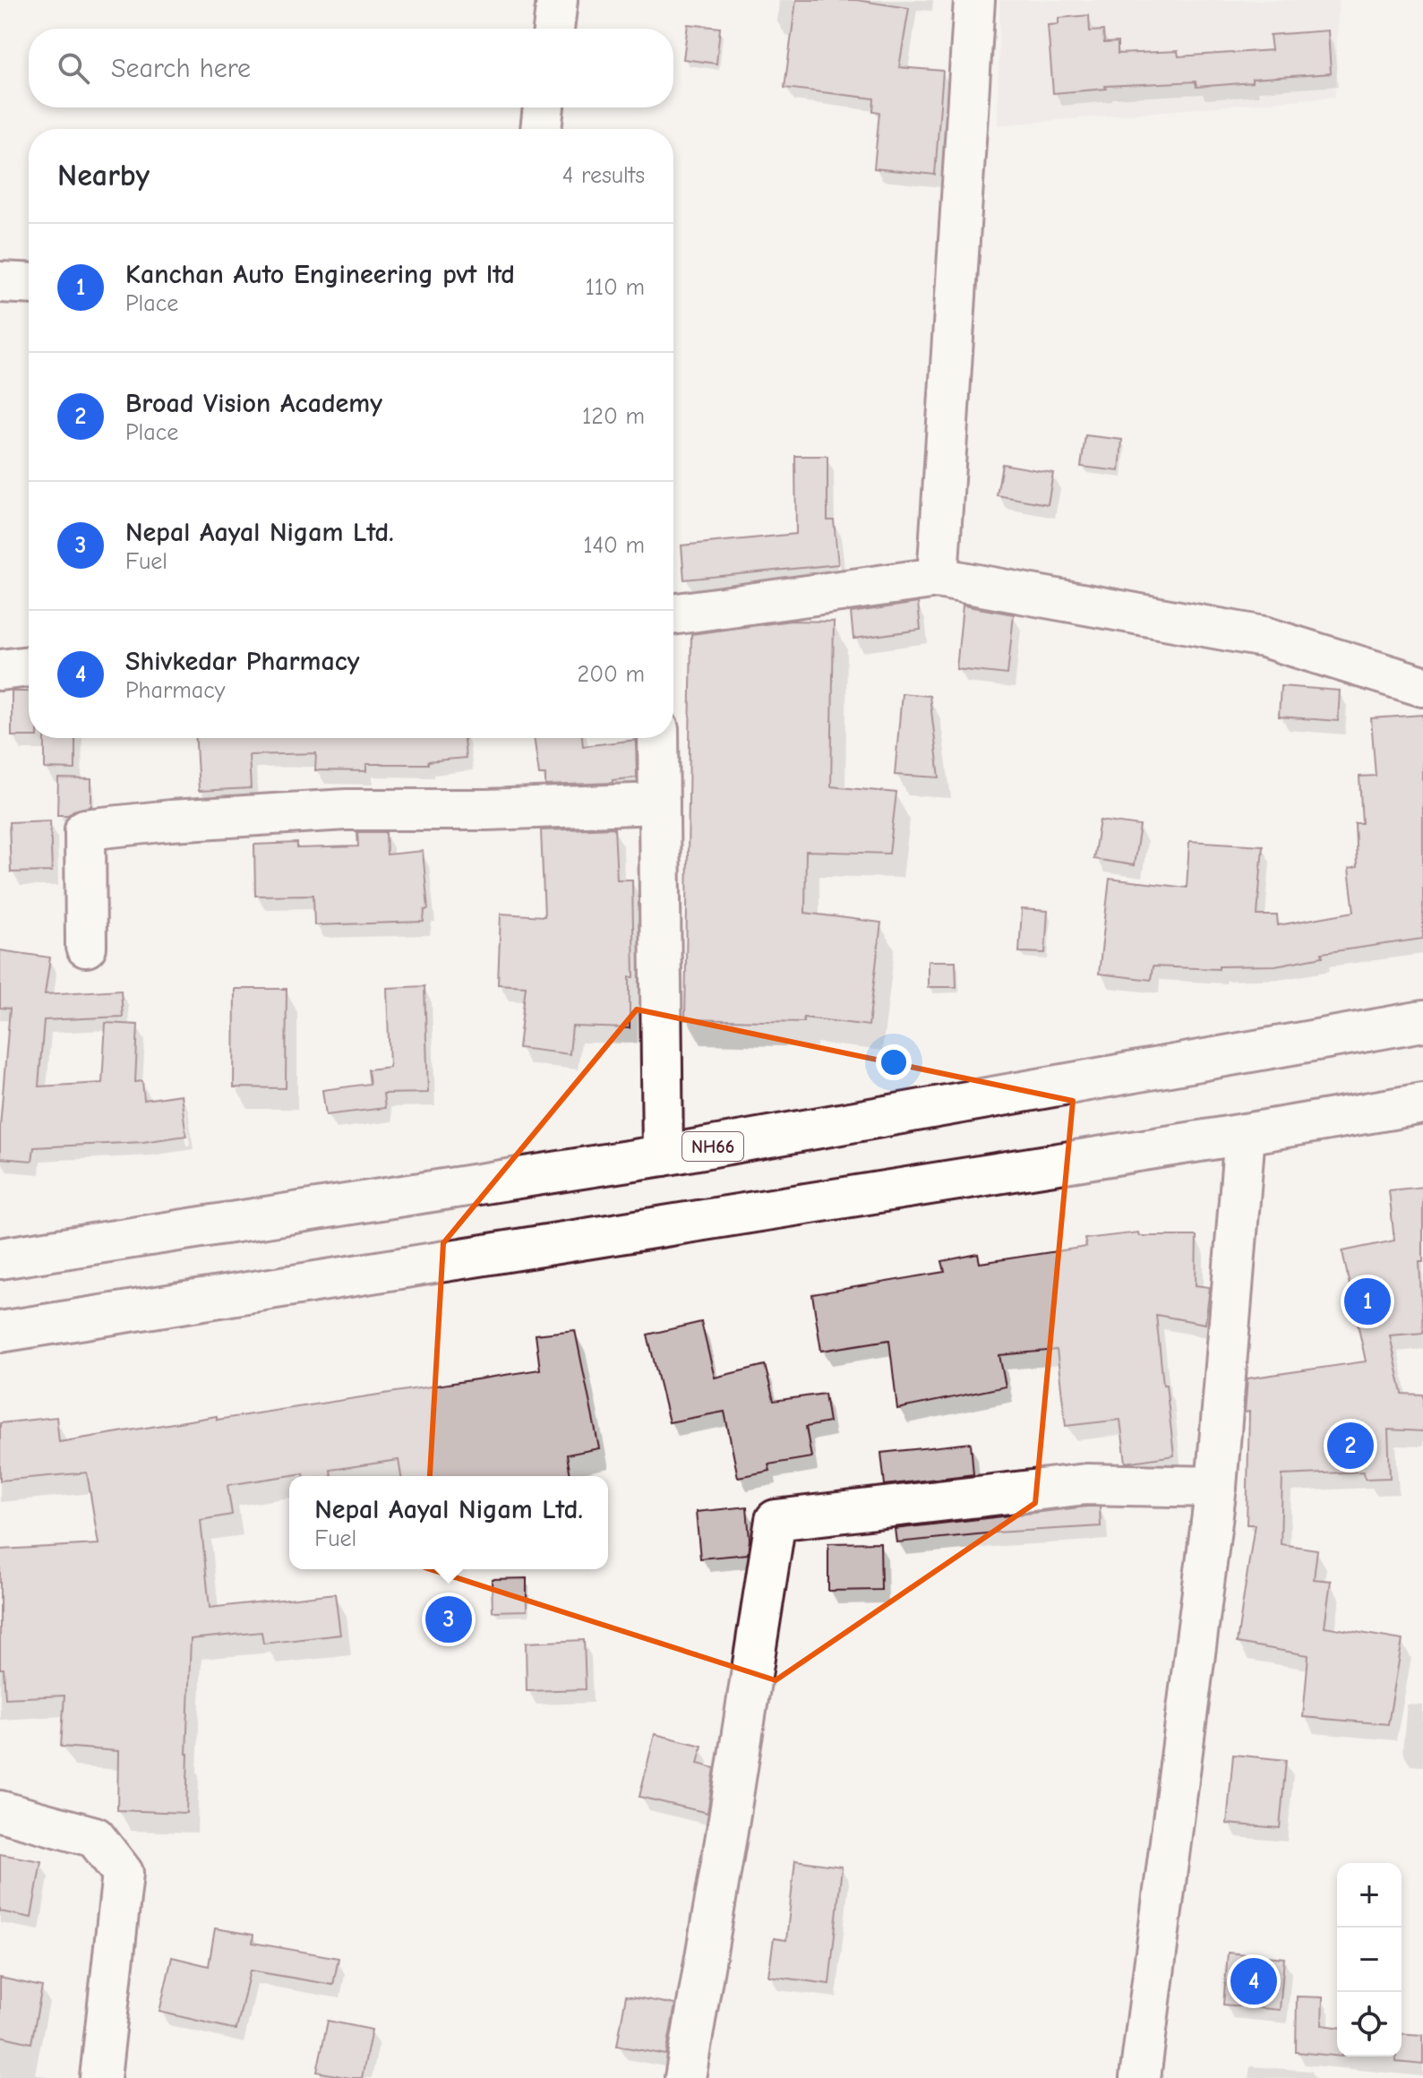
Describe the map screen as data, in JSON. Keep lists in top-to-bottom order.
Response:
{
  "streets": {
    "main road": ["NH66"]
  },
  "page": {
    "search": "Search here",
    "heading": ["Nearby", "4 results"],
    "list": [
      {
        "mark": "1",
        "name": "Kanchan Auto Engineering pvt ltd",
        "note": "Place",
        "value": "110 m"
      },
      {
        "mark": "2",
        "name": "Broad Vision Academy",
        "note": "Place",
        "value": "120 m"
      },
      {
        "mark": "3",
        "name": "Nepal Aayal Nigam Ltd.",
        "note": "Fuel",
        "value": "140 m"
      },
      {
        "mark": "4",
        "name": "Shivkedar Pharmacy",
        "note": "Pharmacy",
        "value": "200 m"
      }
    ],
    "pins": [
      "1",
      "2",
      "3",
      "4"
    ],
    "popup": ["Nepal Aayal Nigam Ltd.", "Fuel"],
    "map_buttons": ["+", "−"]
  }
}
